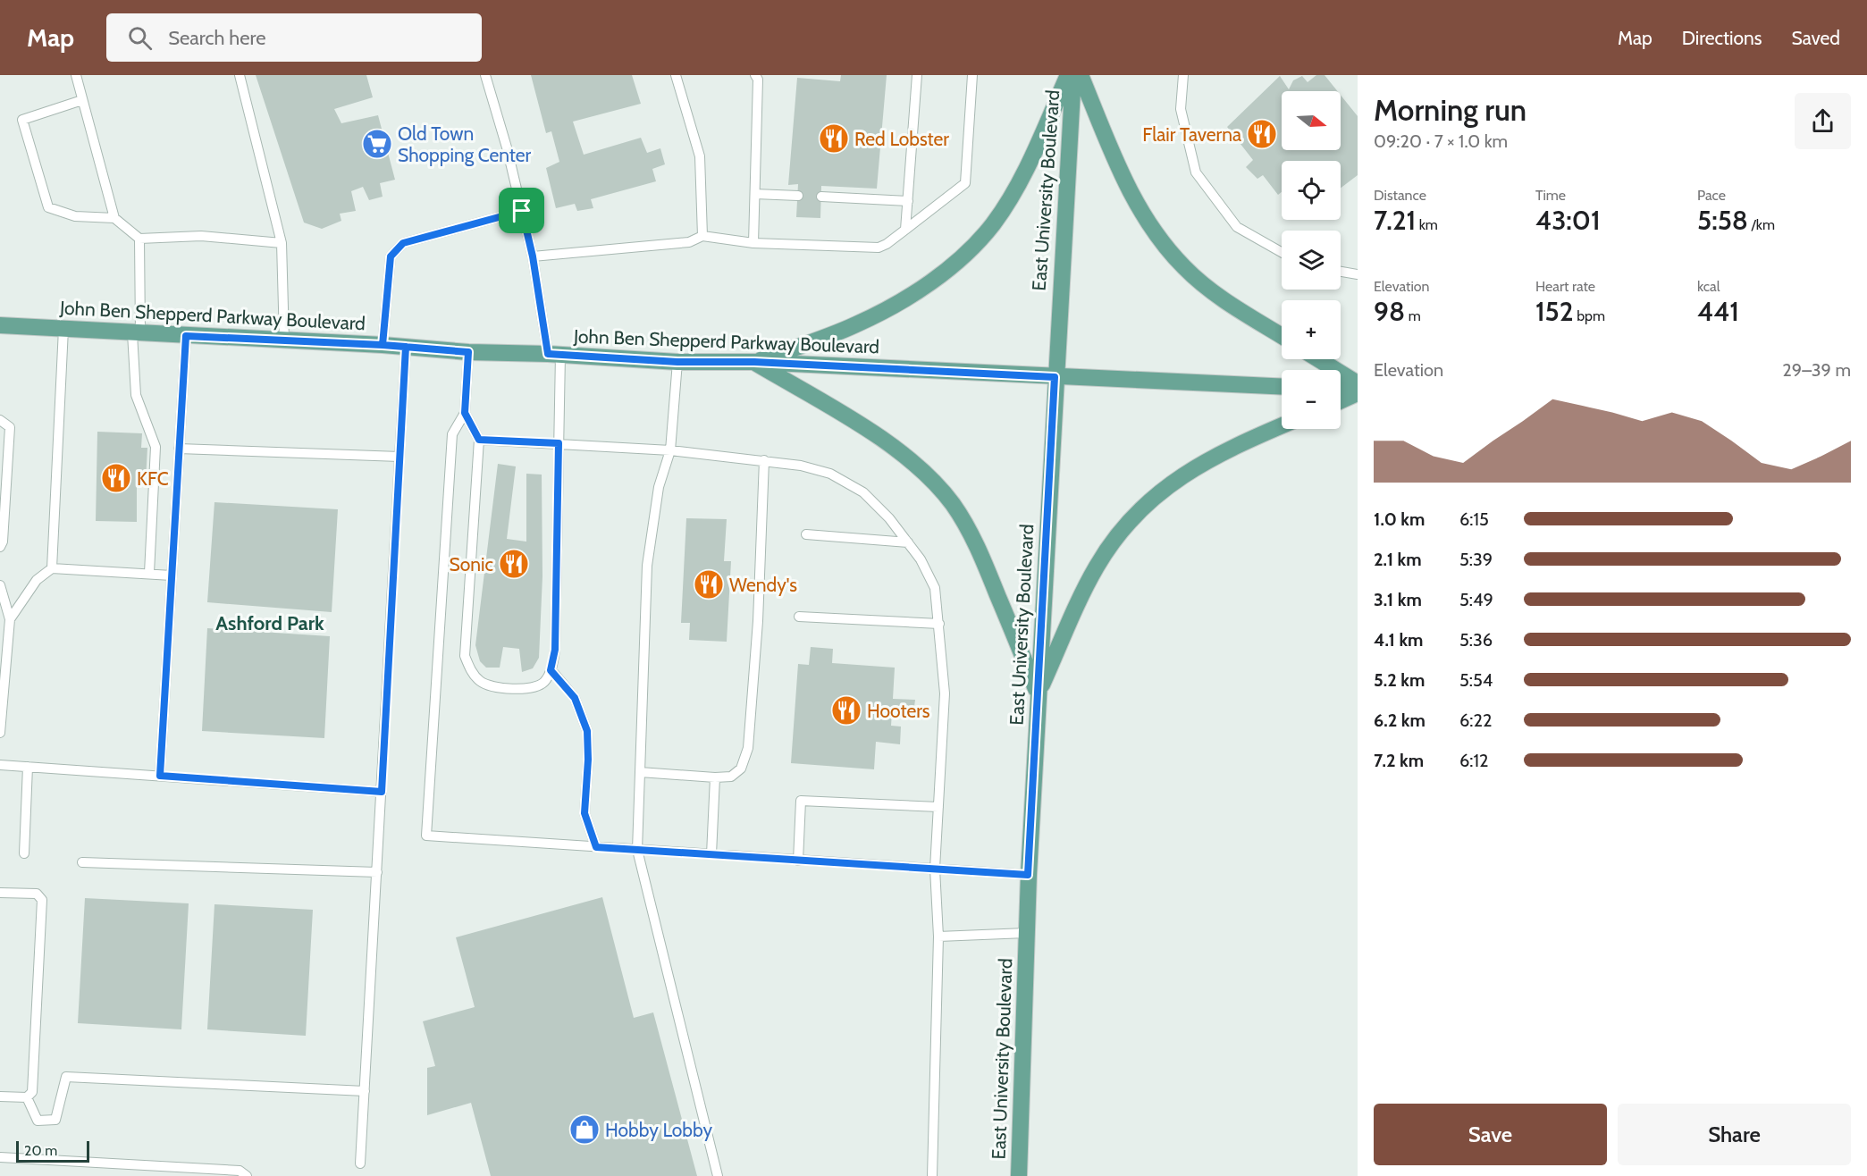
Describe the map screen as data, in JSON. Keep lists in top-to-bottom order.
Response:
{
  "streets": {
    "main road": ["East University Boulevard", "John Ben Shepperd Parkway Boulevard"]
  },
  "crossings": [
    ["East University Boulevard", "John Ben Shepperd Parkway Boulevard"]
  ],
  "districts": ["Ashford Park"],
  "places": {
    "restaurant": [
      "Flair Taverna",
      "Red Lobster",
      "KFC",
      "Sonic",
      "Wendy's",
      "Hooters"
    ],
    "supermarket": ["Old Town Shopping Center"],
    "shop": ["Hobby Lobby"]
  },
  "scale_bar": "20 m",
  "north": "right",
  "page": {
    "header": "Map",
    "search": "Search here",
    "nav": ["Map", "Directions", "Saved"],
    "heading": ["Morning run", "09:20 · 7 × 1.0 km"],
    "map_buttons": ["+", "−"],
    "stats": [
      ["Distance", "7.21 km"],
      ["Time", "43:01"],
      ["Pace", "5:58 /km"],
      ["Elevation", "98 m"],
      ["Heart rate", "152 bpm"],
      ["kcal", "441"]
    ],
    "chart": ["Elevation", "29–39 m"],
    "list": [
      {
        "name": "1.0 km",
        "note": "6:15"
      },
      {
        "name": "2.1 km",
        "note": "5:39"
      },
      {
        "name": "3.1 km",
        "note": "5:49"
      },
      {
        "name": "4.1 km",
        "note": "5:36"
      },
      {
        "name": "5.2 km",
        "note": "5:54"
      },
      {
        "name": "6.2 km",
        "note": "6:22"
      },
      {
        "name": "7.2 km",
        "note": "6:12"
      }
    ],
    "buttons": ["Save", "Share"],
    "scale": "20 m"
  }
}
